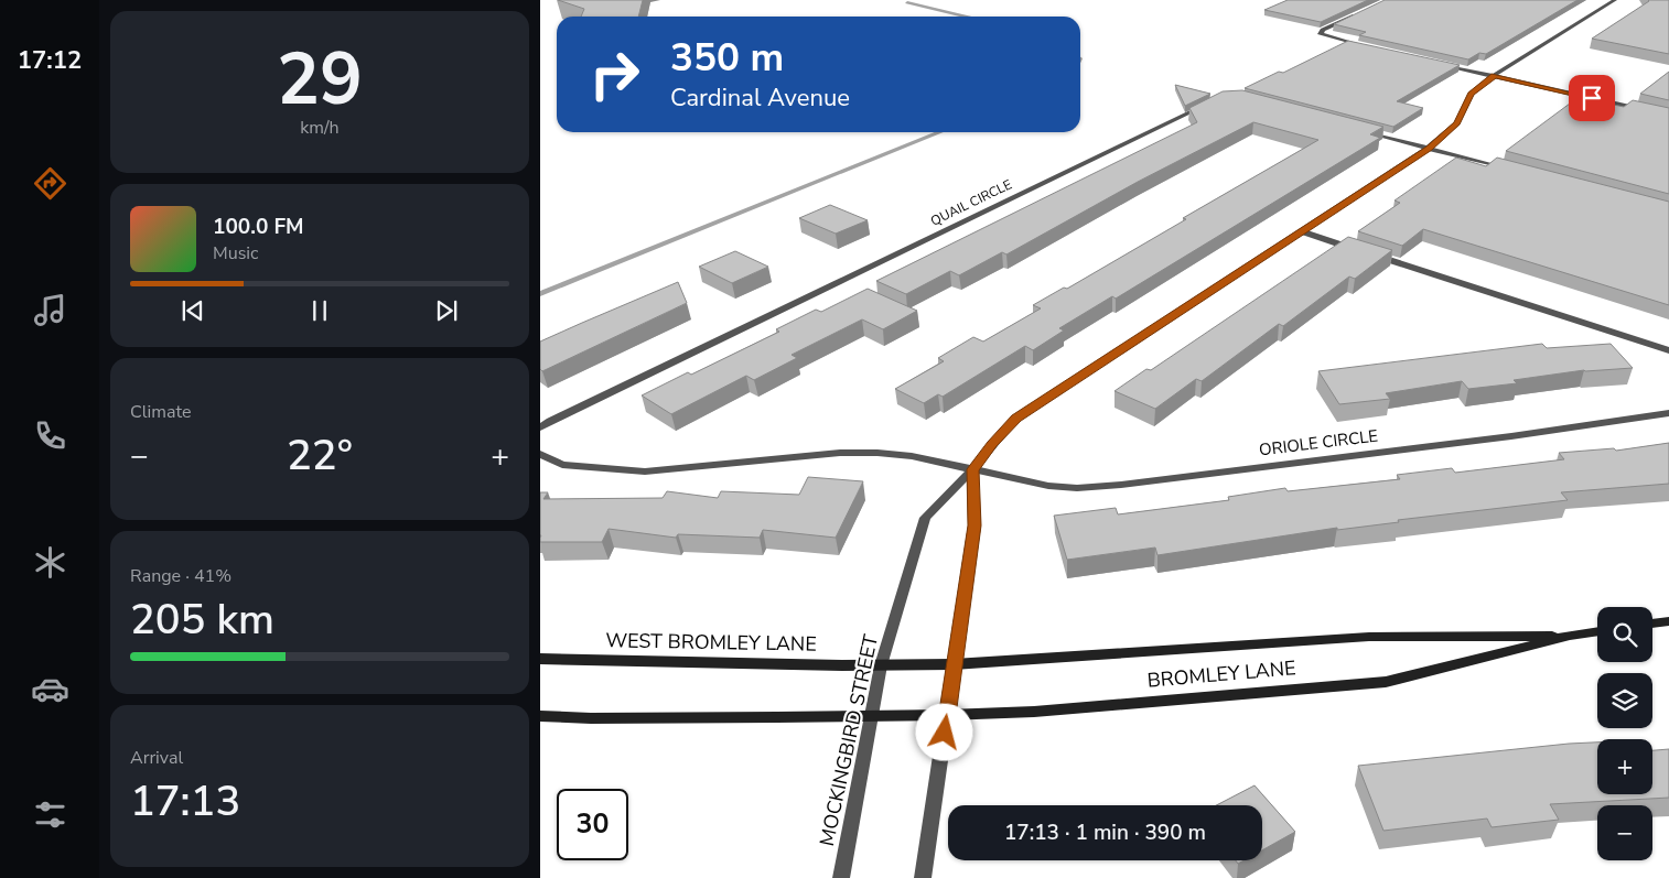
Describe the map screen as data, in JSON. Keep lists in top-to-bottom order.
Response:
{
  "streets": {
    "street": [
      "QUAIL CIRCLE",
      "ORIOLE CIRCLE",
      "WEST BROMLEY LANE",
      "BROMLEY LANE",
      "MOCKINGBIRD STREET"
    ]
  },
  "crossings": [
    ["ORIOLE CIRCLE", "MOCKINGBIRD STREET"],
    ["WEST BROMLEY LANE", "BROMLEY LANE"],
    ["WEST BROMLEY LANE", "MOCKINGBIRD STREET"],
    ["BROMLEY LANE", "MOCKINGBIRD STREET"]
  ],
  "page": {
    "tabs": "17:12",
    "tile": [
      ["29", "km/h"],
      "Climate",
      ["Range · 41%", "205 km"],
      ["Arrival", "17:13"]
    ],
    "turn": ["350 m", "Cardinal Avenue"],
    "song": ["100.0 FM", "Music"],
    "heat": ["−", "22°", "+"],
    "map_buttons": ["+", "−"],
    "limit": "30",
    "trip": "17:13 · 1 min · 390 m"
  }
}
